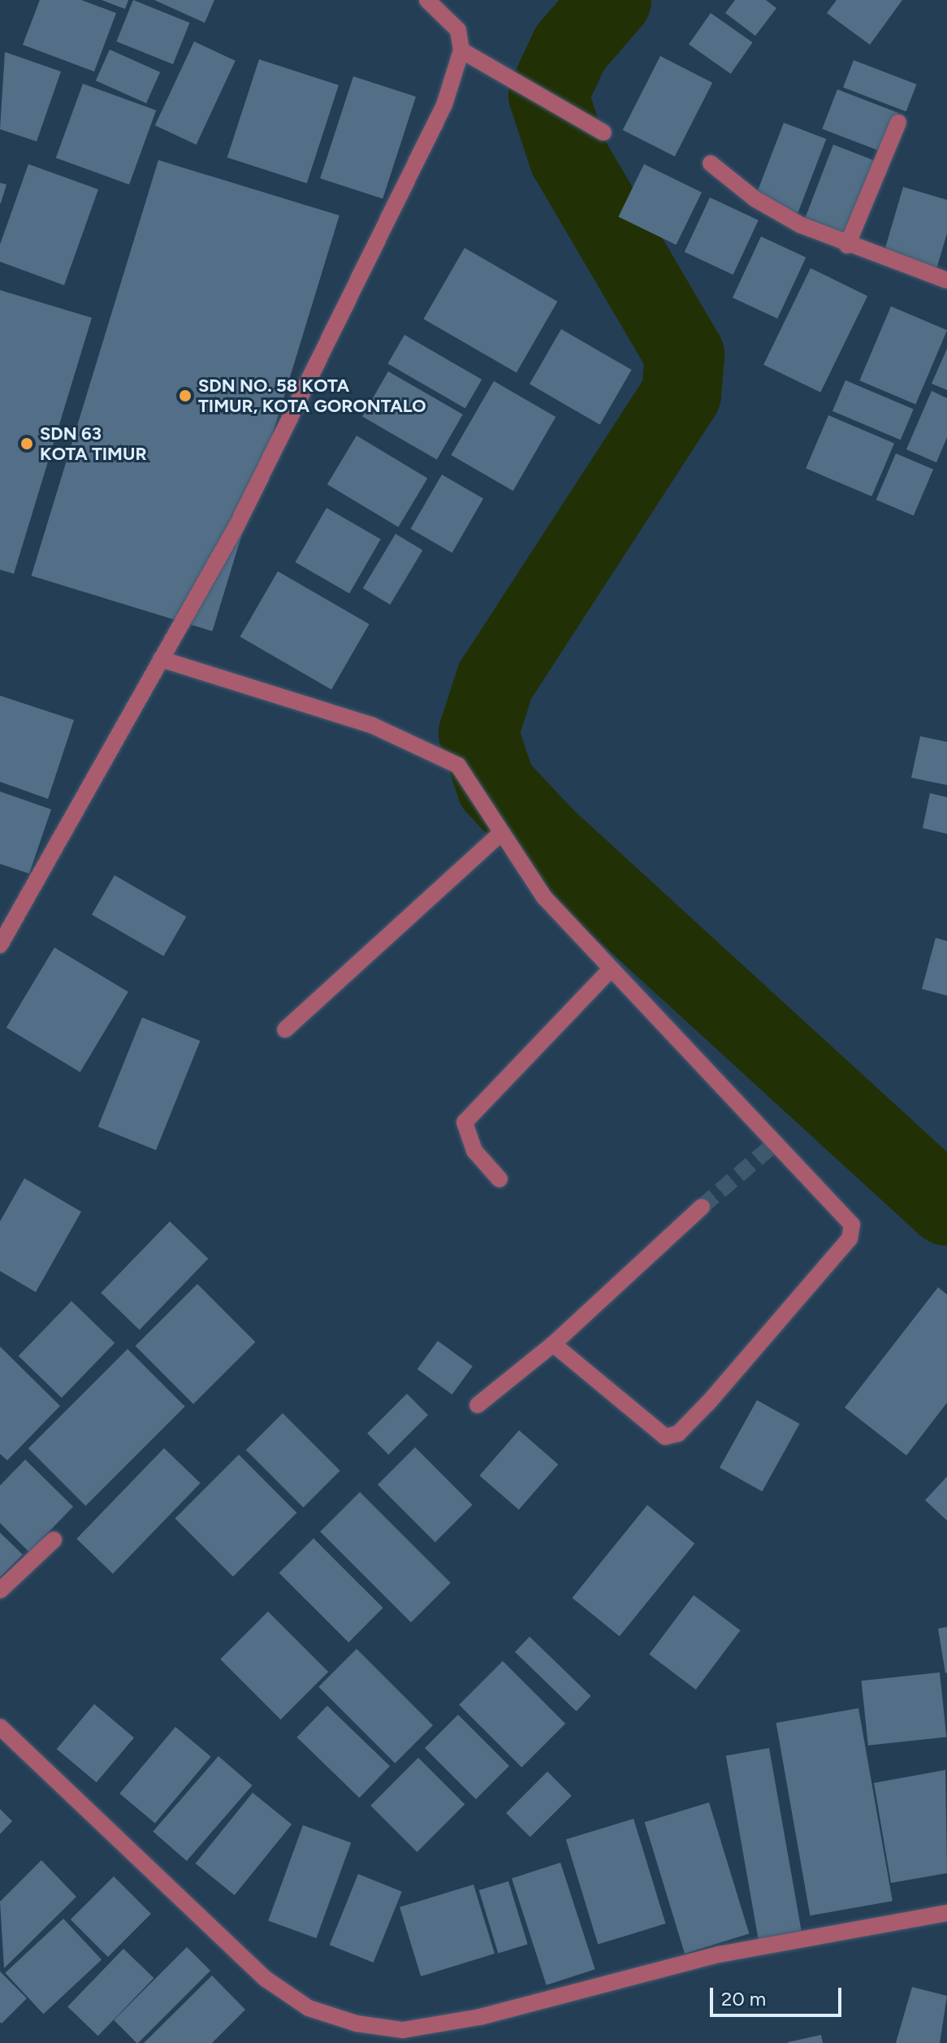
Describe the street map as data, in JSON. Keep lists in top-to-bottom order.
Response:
{
  "places": ["SDN NO. 58 KOTA TIMUR, KOTA GORONTALO", "SDN 63 KOTA TIMUR"],
  "scale_bar": "20 m"
}
